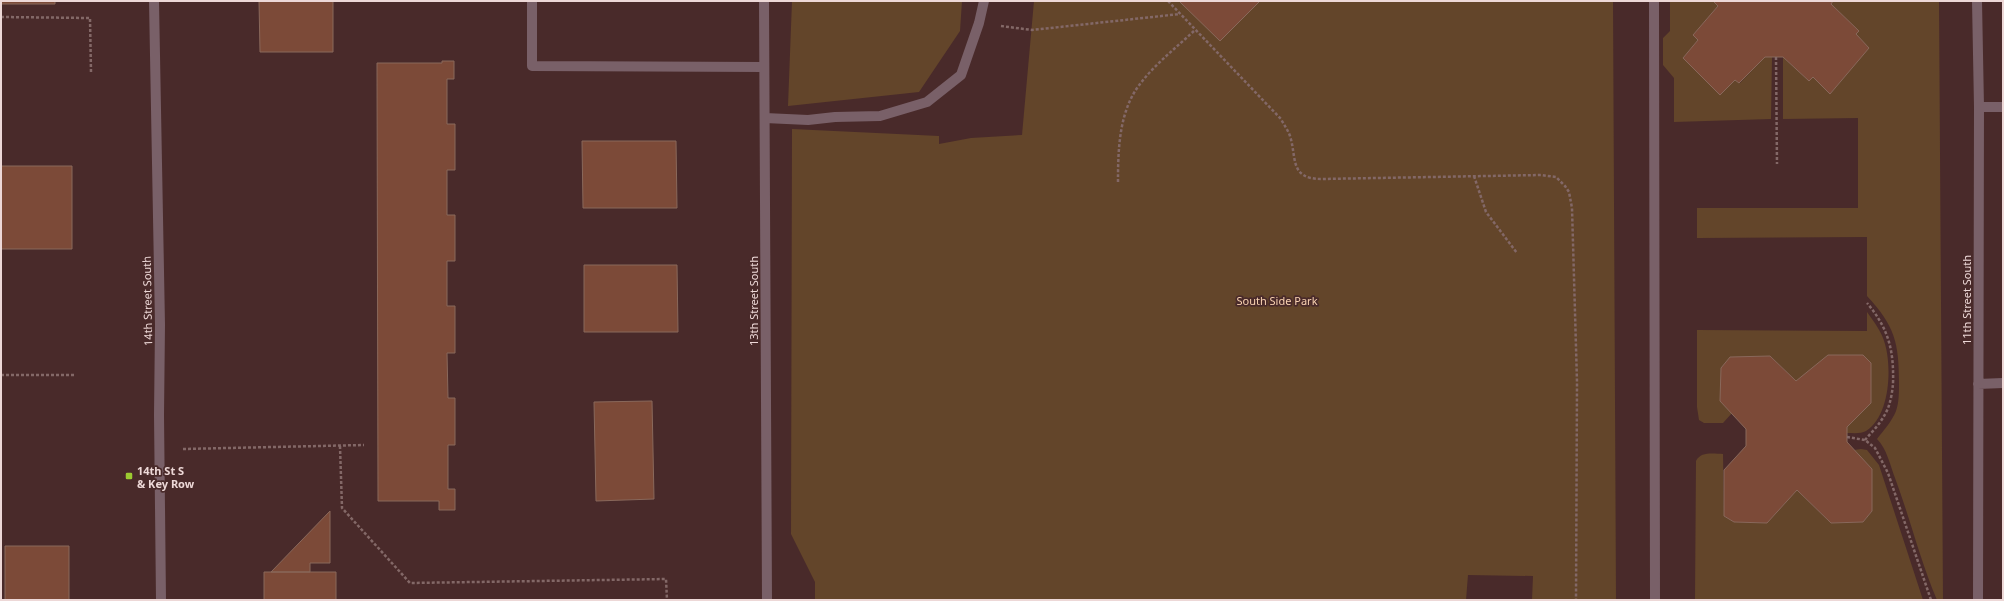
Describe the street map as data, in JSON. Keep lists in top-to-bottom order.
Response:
{
  "streets": {
    "street": ["11th Street South", "14th Street South", "13th Street South"]
  },
  "parks": ["South Side Park"],
  "places": {
    "transit": ["14th St S & Key Row"]
  }
}
